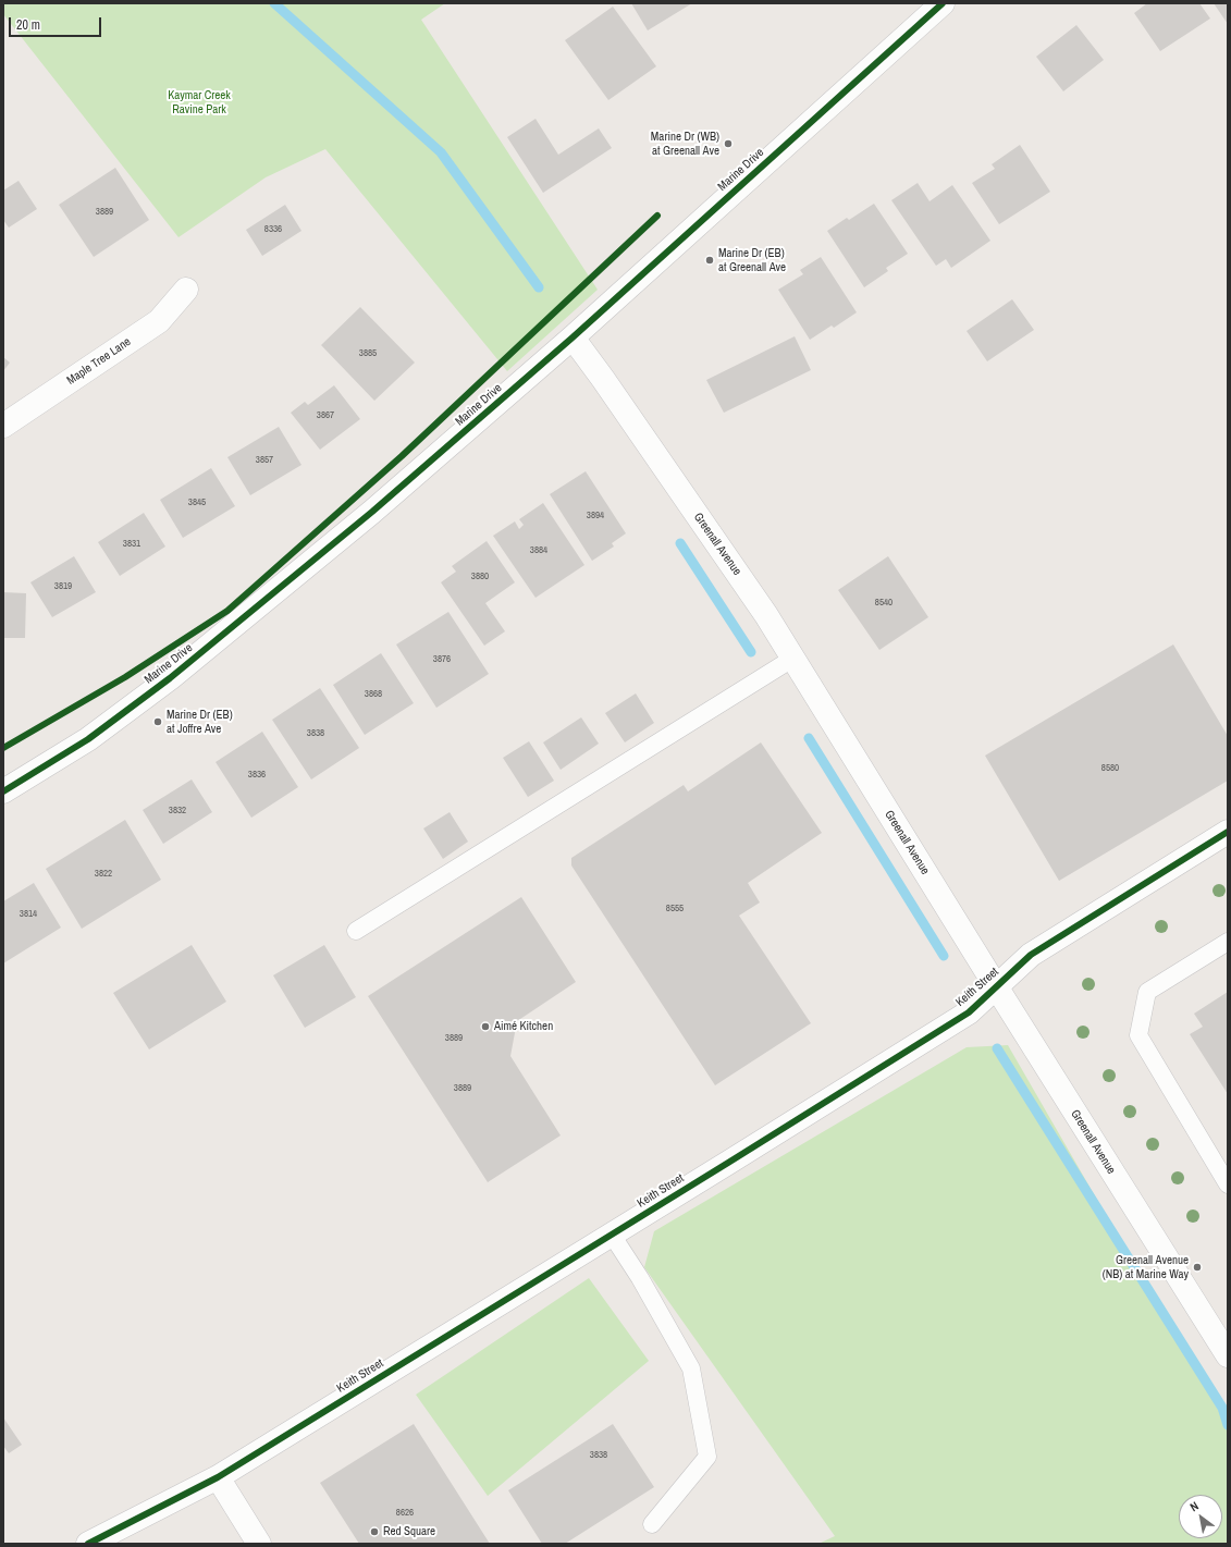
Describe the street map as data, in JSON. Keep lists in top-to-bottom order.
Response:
{
  "streets": {
    "street": [
      "Marine Drive",
      "Maple Tree Lane",
      "Greenall Avenue",
      "Keith Street"
    ]
  },
  "crossings": [
    ["Marine Drive", "Greenall Avenue"],
    ["Greenall Avenue", "Keith Street"]
  ],
  "parks": ["Kaymar Creek Ravine Park"],
  "places": [
    "Marine Dr (WB) at Greenall Ave",
    "Marine Dr (EB) at Greenall Ave",
    "Marine Dr (EB) at Joffre Ave",
    "Aimé Kitchen",
    "Greenall Avenue (NB) at Marine Way",
    "Red Square"
  ],
  "house_numbers": [
    "3889",
    "8336",
    "3885",
    "3867",
    "3857",
    "3845",
    "3894",
    "3831",
    "3884",
    "3880",
    "3819",
    "8540",
    "3876",
    "3868",
    "3838",
    "8580",
    "3836",
    "3832",
    "3822",
    "8555",
    "3814",
    "3889",
    "3889",
    "3838",
    "8626"
  ],
  "scale_bar": "20 m",
  "north": "top left"
}
